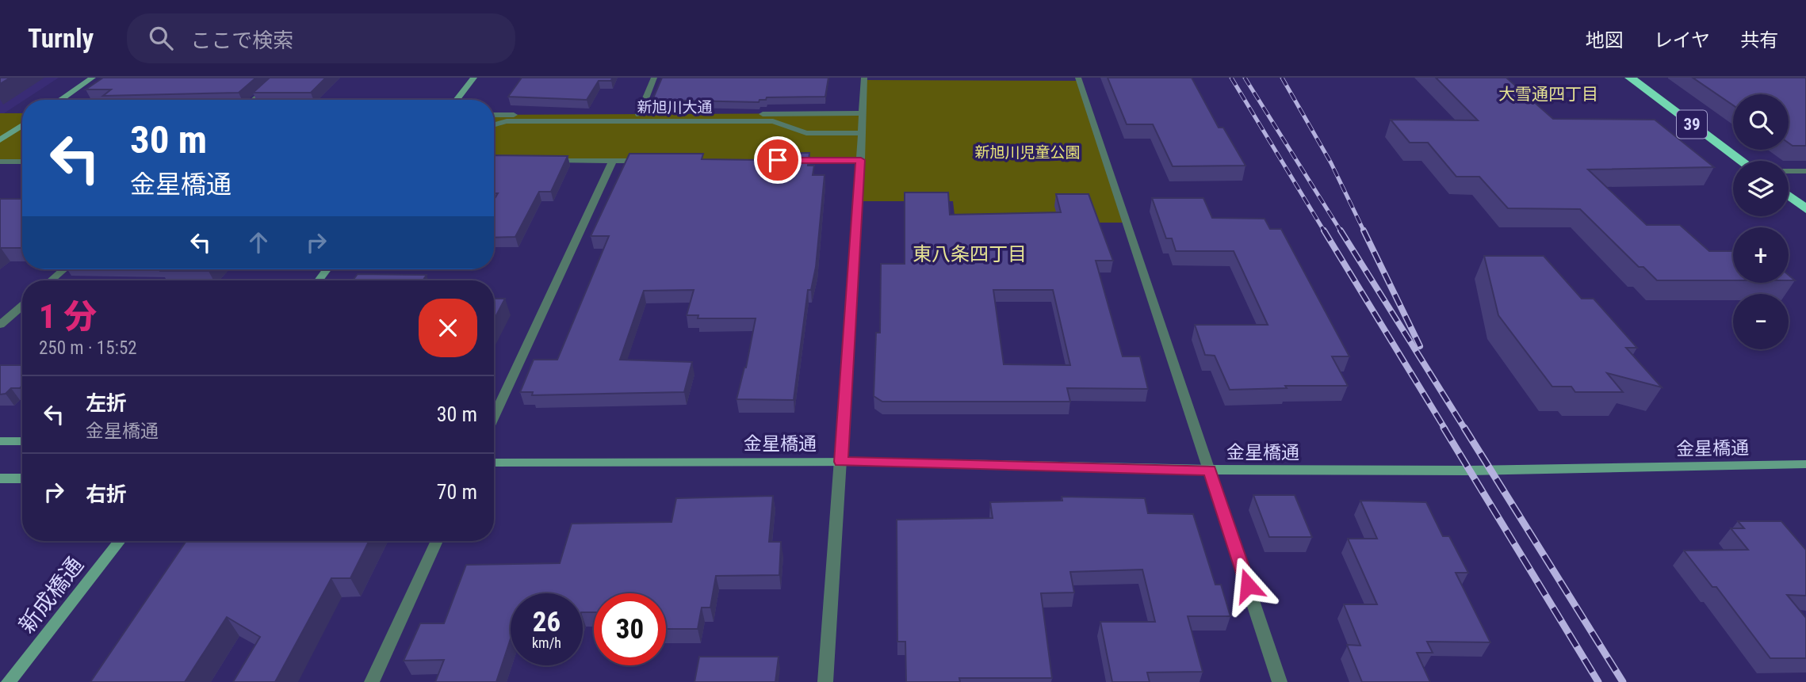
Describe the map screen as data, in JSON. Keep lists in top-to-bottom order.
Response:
{
  "streets": {
    "highway": ["39"],
    "street": ["新旭川大通", "金星橋通", "新成橋通"]
  },
  "districts": ["大雪通四丁目", "東八条四丁目"],
  "parks": ["新旭川児童公園"],
  "page": {
    "header": "Turnly",
    "search": "ここで検索",
    "nav": ["地図", "レイヤ", "共有"],
    "map_buttons": ["+", "−"],
    "turn": ["30 m", "金星橋通"],
    "heading": ["1 分", "250 m · 15:52"],
    "list": [
      {
        "name": "左折",
        "note": "金星橋通",
        "value": "30 m"
      },
      {
        "name": "右折",
        "value": "70 m"
      }
    ],
    "speed": "26 km/h",
    "limit": "30"
  }
}
